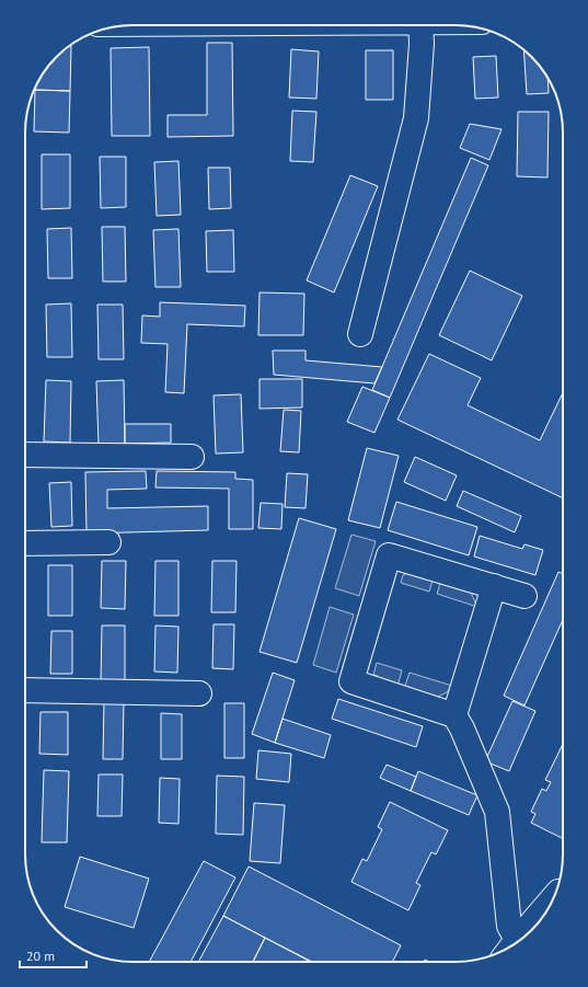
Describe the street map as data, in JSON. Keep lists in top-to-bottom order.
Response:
{
  "scale_bar": "20 m"
}
